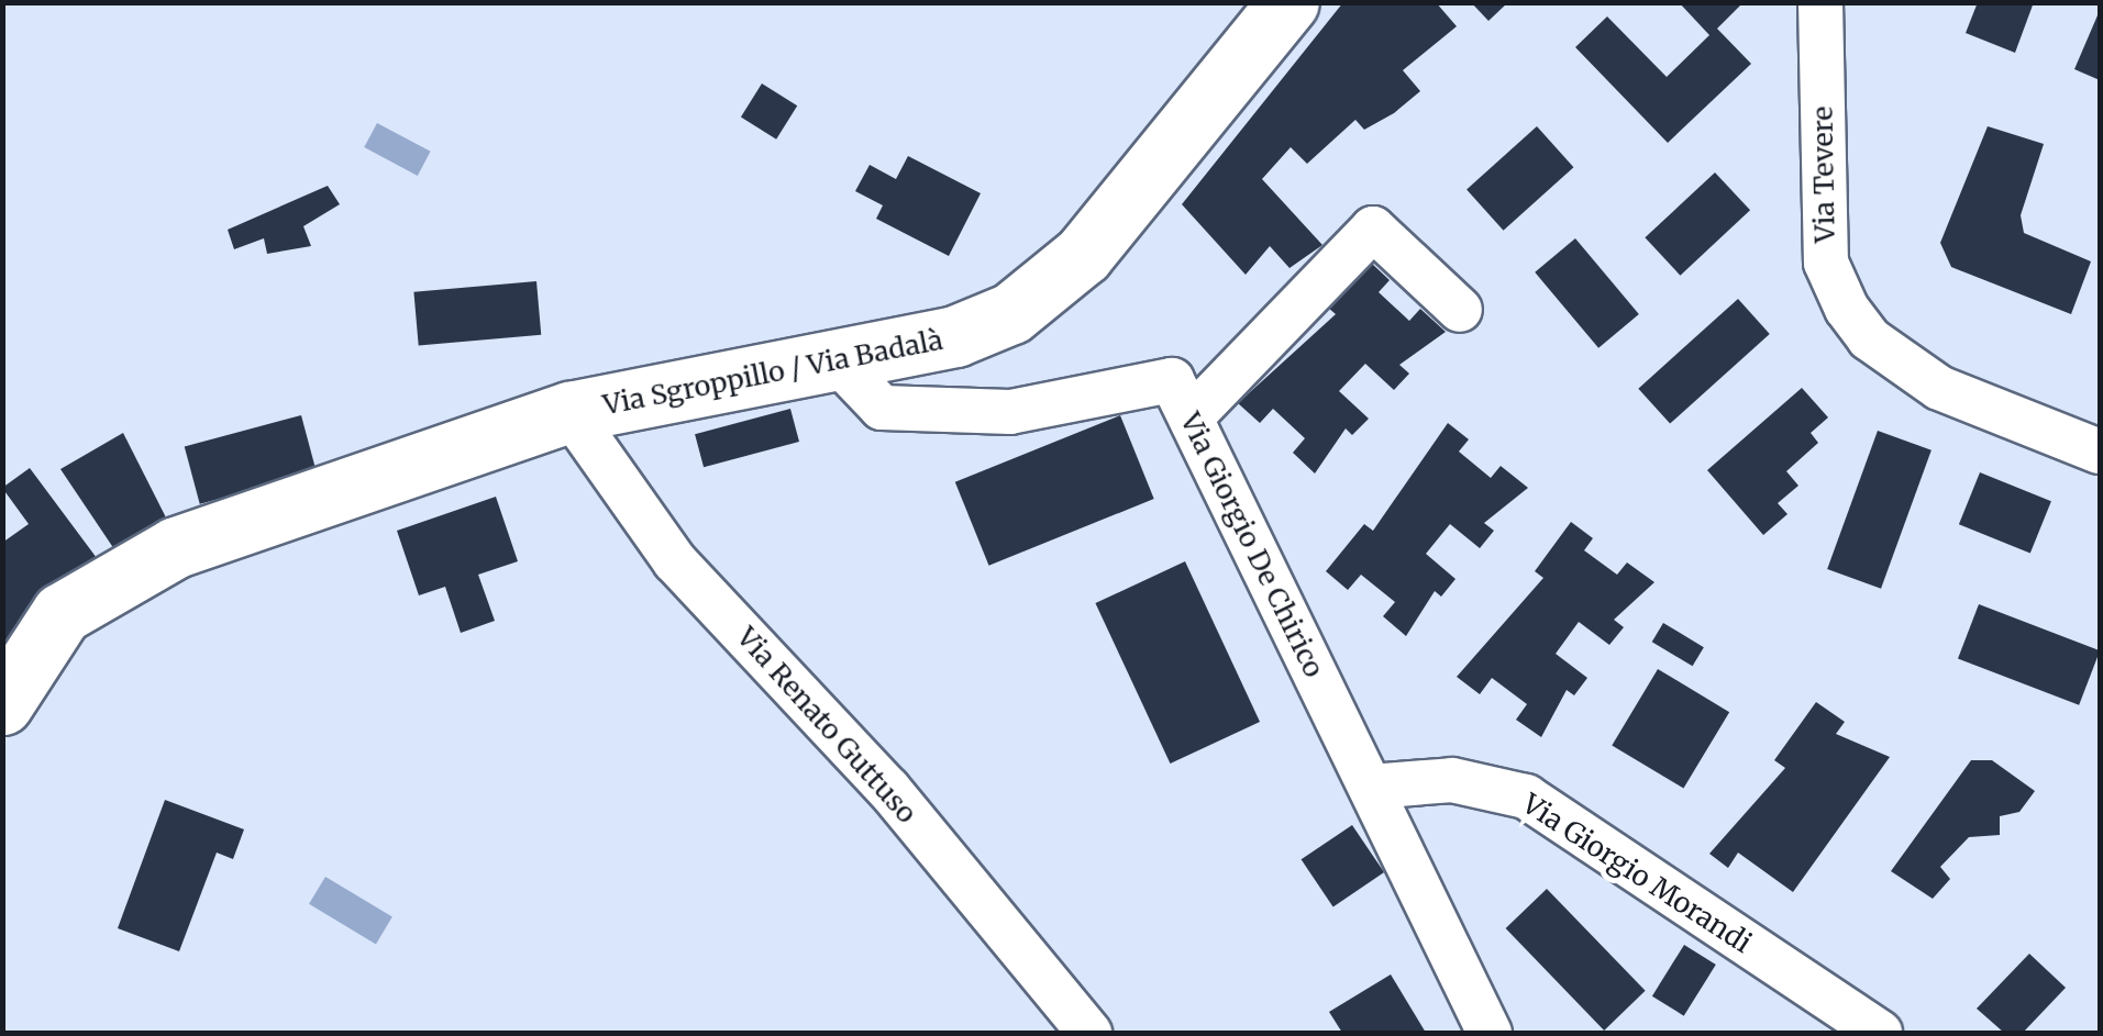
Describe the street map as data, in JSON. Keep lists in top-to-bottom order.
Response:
{
  "streets": {
    "main road": ["Via Sgroppillo / Via Badalà"],
    "street": [
      "Via Tevere",
      "Via Giorgio De Chirico",
      "Via Renato Guttuso",
      "Via Giorgio Morandi"
    ]
  },
  "crossings": [
    ["Via Sgroppillo / Via Badalà", "Via Giorgio De Chirico"],
    ["Via Sgroppillo / Via Badalà", "Via Renato Guttuso"],
    ["Via Giorgio De Chirico", "Via Giorgio Morandi"]
  ]
}
